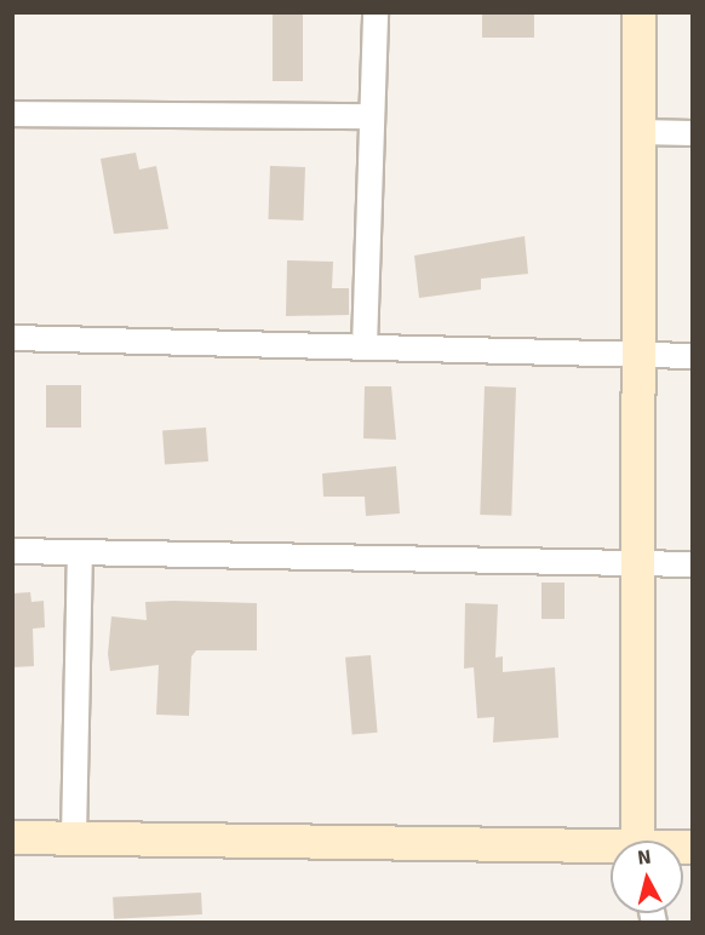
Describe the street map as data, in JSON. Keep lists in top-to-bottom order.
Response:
{
  "north": "top"
}
